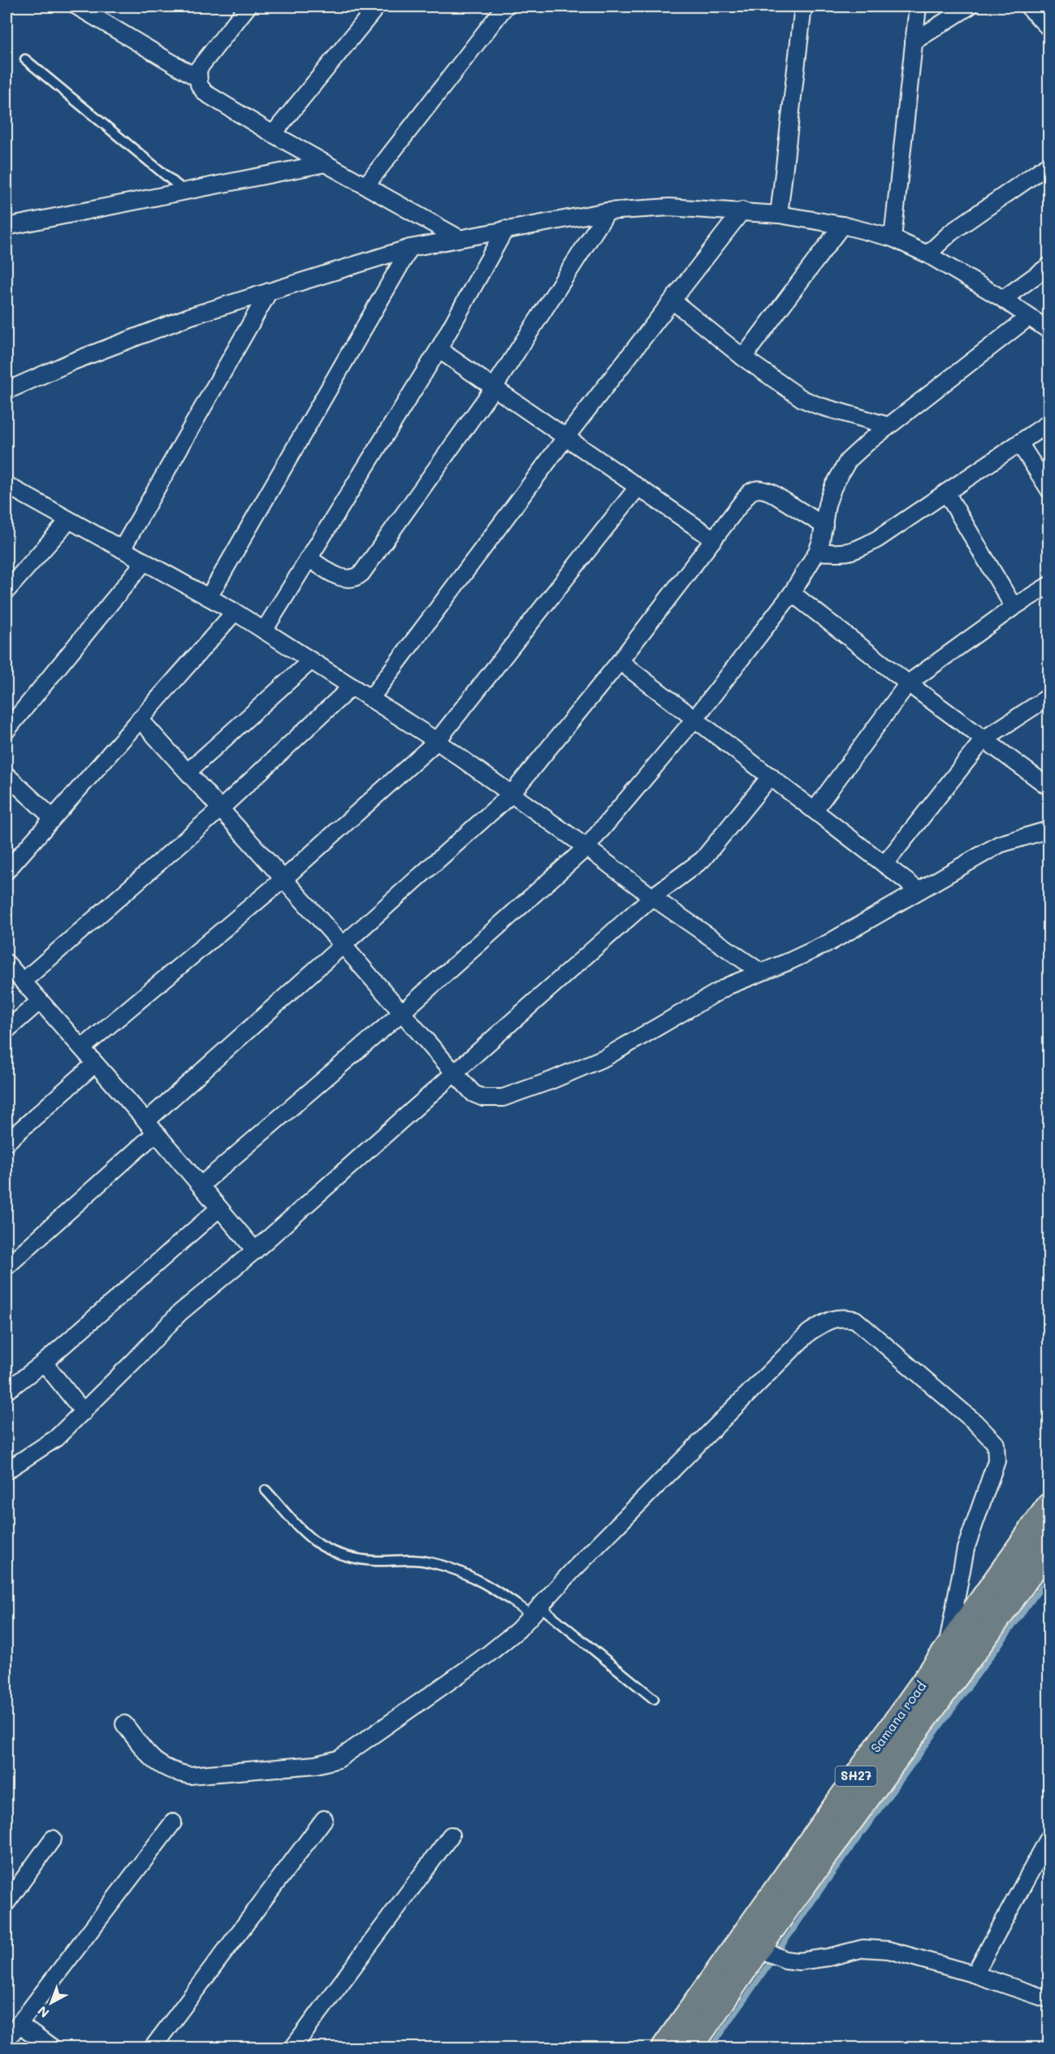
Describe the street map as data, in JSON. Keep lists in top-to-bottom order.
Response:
{
  "streets": {
    "main road": ["Samana road", "SH27"]
  },
  "north": "bottom left"
}
